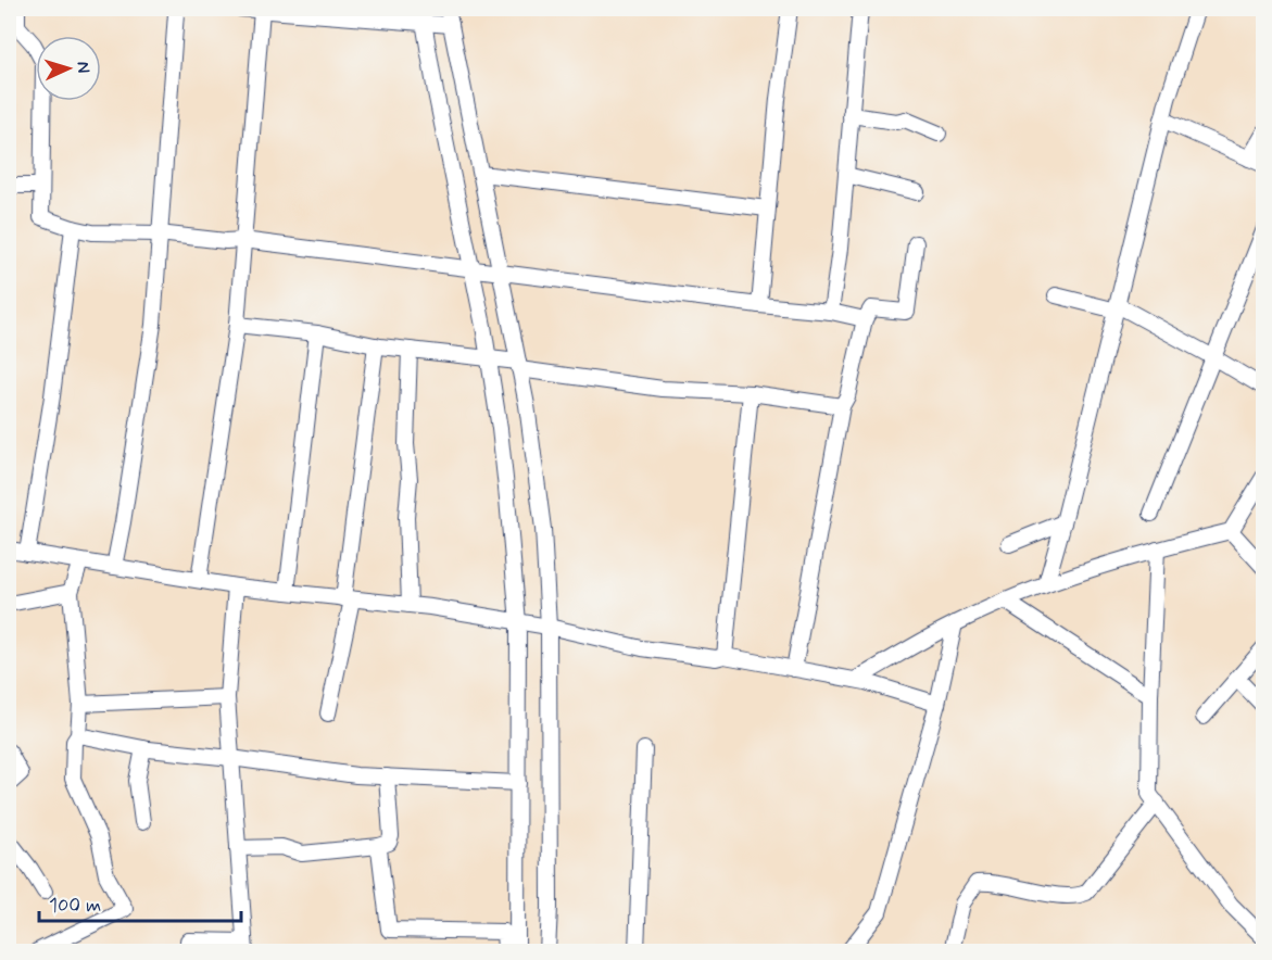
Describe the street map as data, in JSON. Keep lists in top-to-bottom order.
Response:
{
  "scale_bar": "100 m",
  "north": "right"
}
